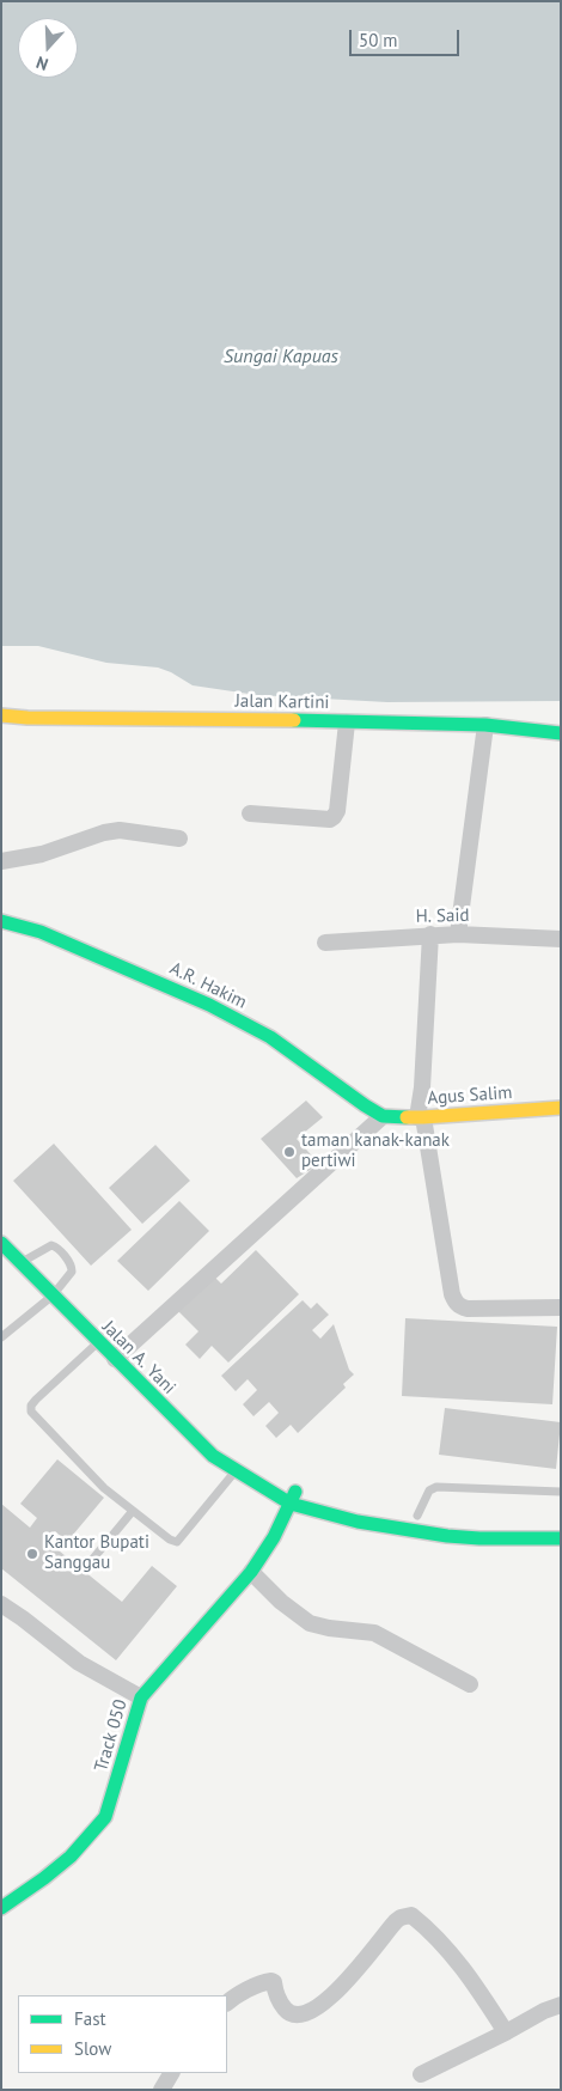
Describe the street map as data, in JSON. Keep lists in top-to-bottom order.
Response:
{
  "streets": {
    "main road": [
      "Jalan Kartini",
      "A.R. Hakim",
      "Agus Salim",
      "Jalan A. Yani",
      "Track 050"
    ],
    "street": ["H. Said"]
  },
  "crossings": [
    ["A.R. Hakim", "Agus Salim"],
    ["Jalan A. Yani", "Track 050"]
  ],
  "water": ["Sungai Kapuas"],
  "places": ["taman kanak-kanak pertiwi", "Kantor Bupati Sanggau"],
  "legend": ["Fast", "Slow"],
  "scale_bar": "50 m",
  "north": "bottom"
}
